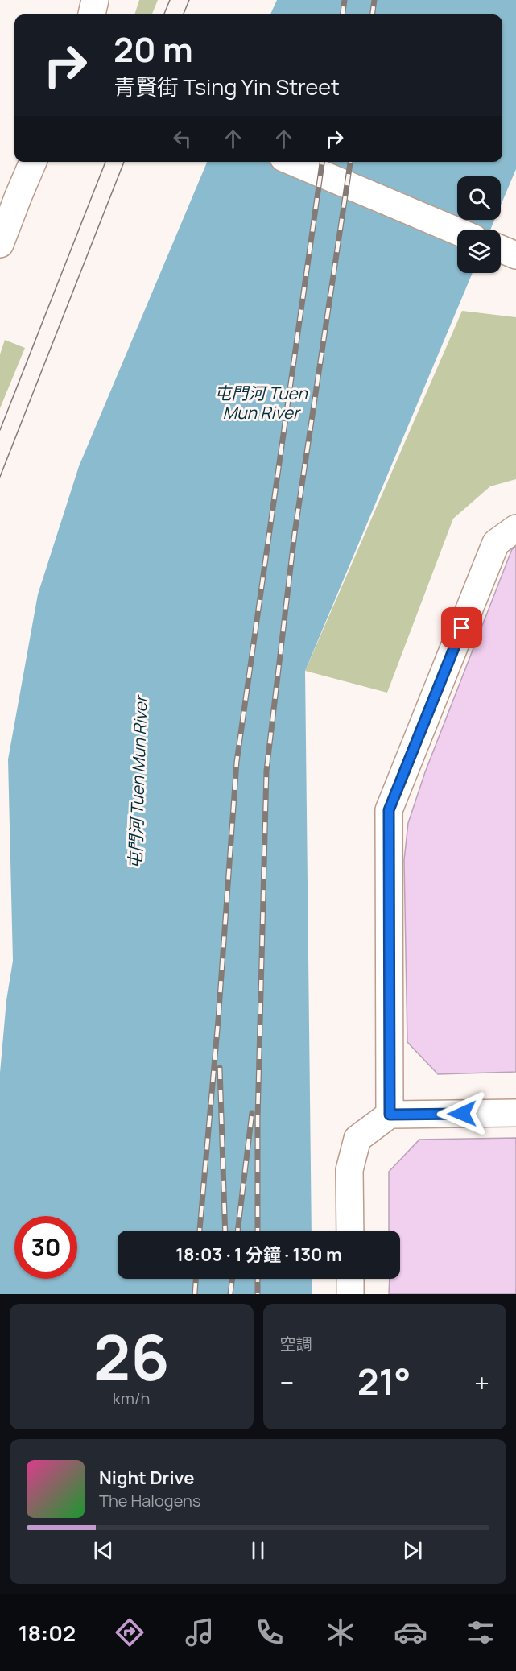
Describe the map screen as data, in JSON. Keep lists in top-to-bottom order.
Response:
{
  "water": ["屯門河 Tuen Mun River"],
  "page": {
    "turn": ["20 m", "青賢街 Tsing Yin Street"],
    "limit": "30",
    "trip": "18:03 · 1 分鐘 · 130 m",
    "tile": [
      ["26", "km/h"],
      "空調"
    ],
    "heat": ["−", "21°", "+"],
    "song": ["Night Drive", "The Halogens"],
    "tabs": "18:02"
  }
}
